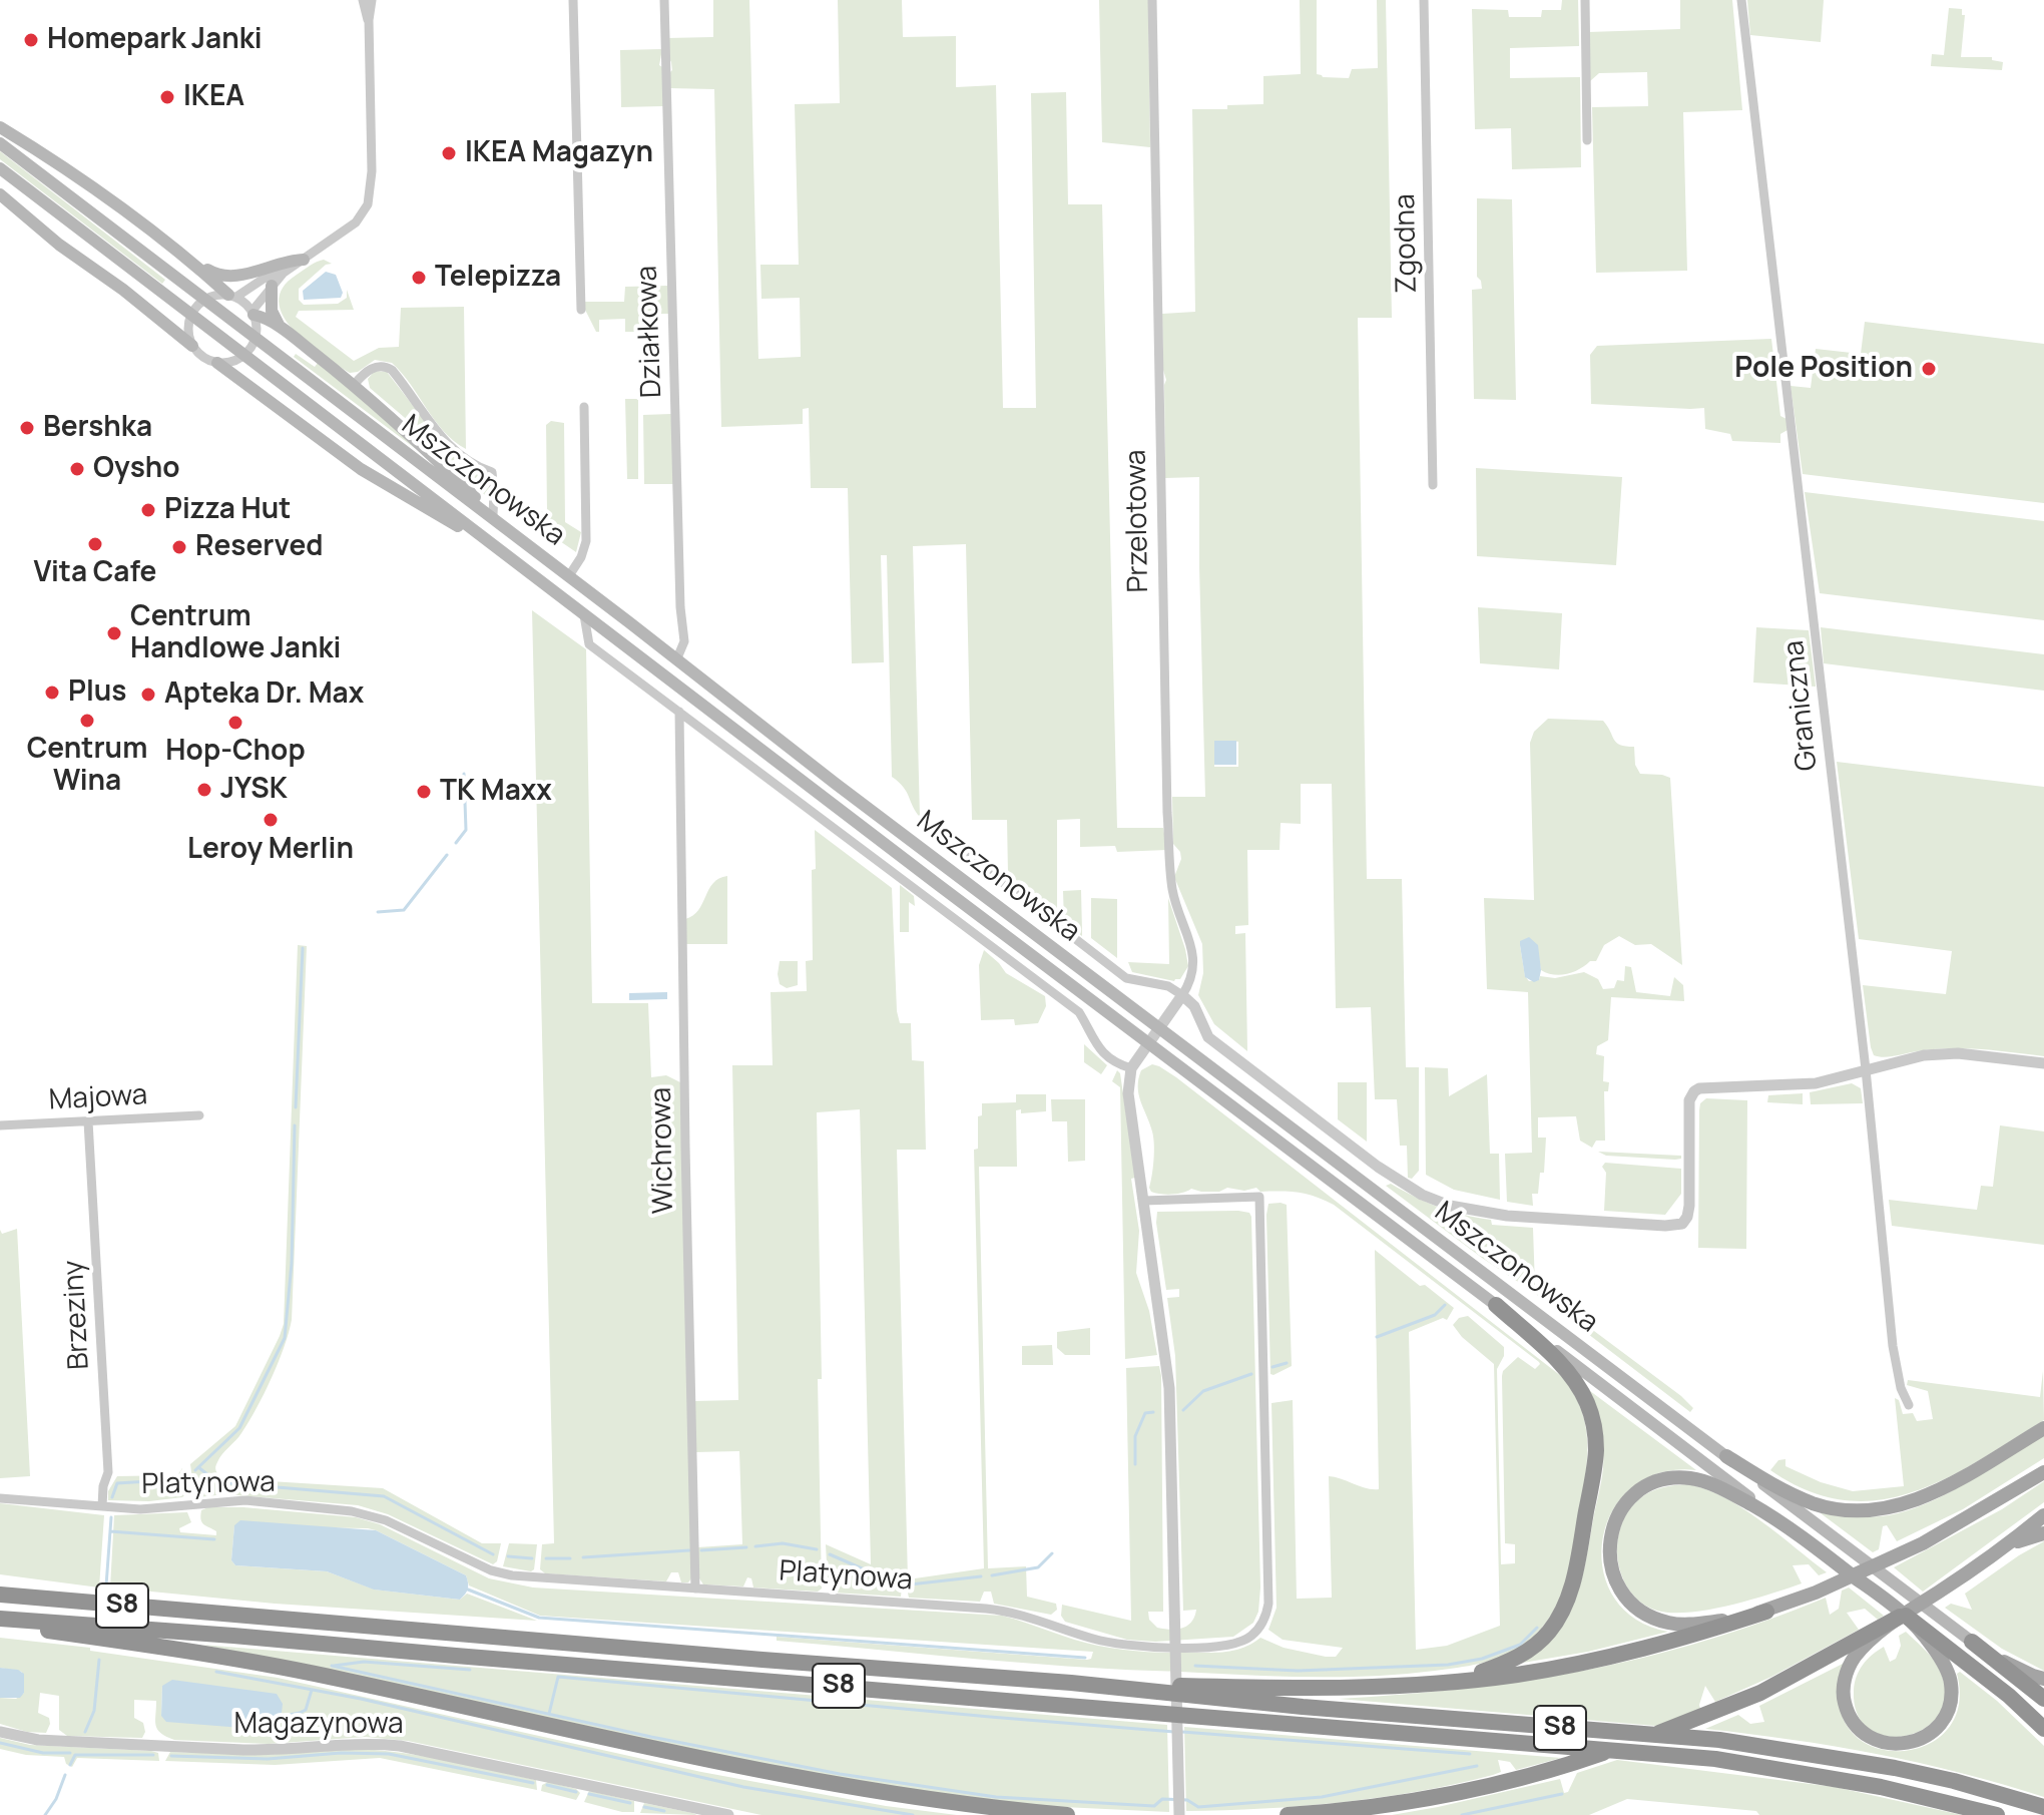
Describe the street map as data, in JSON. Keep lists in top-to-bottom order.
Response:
{
  "streets": {
    "highway": ["S8"],
    "main road": ["Mszczonowska"],
    "street": [
      "Zgodna",
      "Działkowa",
      "Przelotowa",
      "Graniczna",
      "Majowa",
      "Wichrowa",
      "Brzeziny",
      "Platynowa",
      "Magazynowa"
    ]
  },
  "crossings": [
    ["Działkowa", "Mszczonowska"],
    ["Mszczonowska", "Przelotowa"],
    ["Majowa", "Brzeziny"],
    ["Wichrowa", "Platynowa"],
    ["Brzeziny", "Platynowa"]
  ],
  "places": [
    "Homepark Janki",
    "IKEA",
    "IKEA Magazyn",
    "Telepizza",
    "Pole Position",
    "Bershka",
    "Oysho",
    "Pizza Hut",
    "Vita Cafe",
    "Reserved",
    "Centrum Handlowe Janki",
    "Plus",
    "Apteka Dr. Max",
    "Centrum Wina",
    "Hop-Chop",
    "JYSK",
    "TK Maxx",
    "Leroy Merlin"
  ]
}
